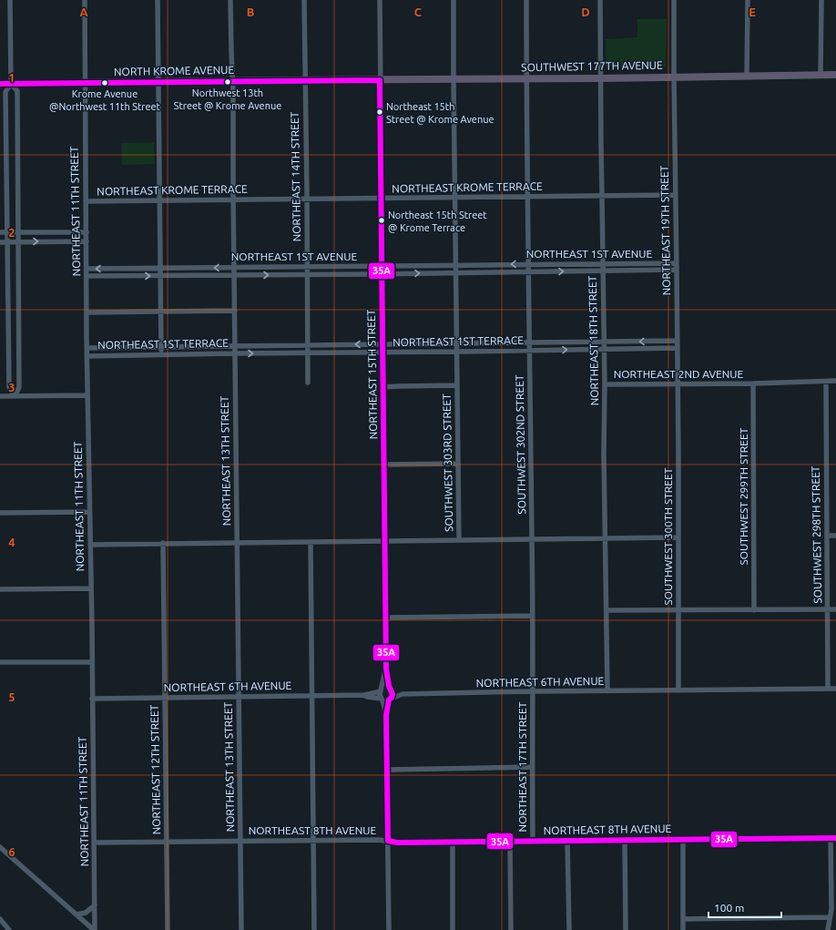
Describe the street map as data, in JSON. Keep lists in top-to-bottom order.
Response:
{
  "streets": {
    "highway": ["SOUTHWEST 177TH AVENUE", "NORTH KROME AVENUE"],
    "street": [
      "NORTHEAST 14TH STREET",
      "NORTHEAST KROME TERRACE",
      "NORTHEAST 11TH STREET",
      "NORTHEAST 19TH STREET",
      "NORTHEAST 1ST AVENUE",
      "NORTHEAST 18TH STREET",
      "NORTHEAST 1ST TERRACE",
      "NORTHEAST 15TH STREET",
      "NORTHEAST 2ND AVENUE",
      "SOUTHWEST 302ND STREET",
      "NORTHEAST 13TH STREET",
      "SOUTHWEST 303RD STREET",
      "SOUTHWEST 299TH STREET",
      "SOUTHWEST 298TH STREET",
      "SOUTHWEST 300TH STREET",
      "NORTHEAST 6TH AVENUE",
      "NORTHEAST 17TH STREET",
      "NORTHEAST 12TH STREET",
      "NORTHEAST 8TH AVENUE"
    ]
  },
  "crossings": [
    ["SOUTHWEST 177TH AVENUE", "NORTH KROME AVENUE"],
    ["SOUTHWEST 177TH AVENUE", "NORTHEAST 19TH STREET"],
    ["SOUTHWEST 177TH AVENUE", "NORTHEAST 18TH STREET"],
    ["SOUTHWEST 177TH AVENUE", "NORTHEAST 15TH STREET"],
    ["SOUTHWEST 177TH AVENUE", "SOUTHWEST 303RD STREET"],
    ["NORTH KROME AVENUE", "NORTHEAST 14TH STREET"],
    ["NORTH KROME AVENUE", "NORTHEAST 11TH STREET"],
    ["NORTH KROME AVENUE", "NORTHEAST 13TH STREET"],
    ["NORTHEAST 14TH STREET", "NORTHEAST KROME TERRACE"],
    ["NORTHEAST 14TH STREET", "NORTHEAST 1ST AVENUE"],
    ["NORTHEAST 14TH STREET", "NORTHEAST 1ST TERRACE"],
    ["NORTHEAST KROME TERRACE", "NORTHEAST 11TH STREET"],
    ["NORTHEAST KROME TERRACE", "NORTHEAST 19TH STREET"],
    ["NORTHEAST KROME TERRACE", "NORTHEAST 18TH STREET"],
    ["NORTHEAST KROME TERRACE", "NORTHEAST 15TH STREET"],
    ["NORTHEAST KROME TERRACE", "NORTHEAST 13TH STREET"],
    ["NORTHEAST KROME TERRACE", "SOUTHWEST 303RD STREET"],
    ["NORTHEAST 11TH STREET", "NORTHEAST 1ST AVENUE"],
    ["NORTHEAST 11TH STREET", "NORTHEAST 1ST TERRACE"],
    ["NORTHEAST 11TH STREET", "NORTHEAST 6TH AVENUE"],
    ["NORTHEAST 11TH STREET", "NORTHEAST 8TH AVENUE"],
    ["NORTHEAST 19TH STREET", "NORTHEAST 1ST AVENUE"],
    ["NORTHEAST 19TH STREET", "NORTHEAST 1ST TERRACE"],
    ["NORTHEAST 19TH STREET", "NORTHEAST 2ND AVENUE"],
    ["NORTHEAST 19TH STREET", "SOUTHWEST 300TH STREET"],
    ["NORTHEAST 1ST AVENUE", "NORTHEAST 18TH STREET"],
    ["NORTHEAST 1ST AVENUE", "NORTHEAST 15TH STREET"],
    ["NORTHEAST 1ST AVENUE", "NORTHEAST 13TH STREET"],
    ["NORTHEAST 1ST AVENUE", "SOUTHWEST 303RD STREET"],
    ["NORTHEAST 18TH STREET", "NORTHEAST 1ST TERRACE"],
    ["NORTHEAST 18TH STREET", "NORTHEAST 2ND AVENUE"],
    ["NORTHEAST 18TH STREET", "NORTHEAST 6TH AVENUE"],
    ["NORTHEAST 1ST TERRACE", "NORTHEAST 15TH STREET"],
    ["NORTHEAST 1ST TERRACE", "SOUTHWEST 302ND STREET"],
    ["NORTHEAST 1ST TERRACE", "NORTHEAST 13TH STREET"],
    ["NORTHEAST 1ST TERRACE", "SOUTHWEST 303RD STREET"],
    ["NORTHEAST 15TH STREET", "NORTHEAST 6TH AVENUE"],
    ["NORTHEAST 2ND AVENUE", "SOUTHWEST 299TH STREET"],
    ["NORTHEAST 2ND AVENUE", "SOUTHWEST 298TH STREET"],
    ["NORTHEAST 2ND AVENUE", "SOUTHWEST 300TH STREET"],
    ["SOUTHWEST 302ND STREET", "NORTHEAST 17TH STREET"],
    ["NORTHEAST 13TH STREET", "NORTHEAST 6TH AVENUE"],
    ["NORTHEAST 13TH STREET", "NORTHEAST 8TH AVENUE"],
    ["SOUTHWEST 298TH STREET", "NORTHEAST 6TH AVENUE"],
    ["SOUTHWEST 300TH STREET", "NORTHEAST 6TH AVENUE"],
    ["NORTHEAST 6TH AVENUE", "NORTHEAST 17TH STREET"],
    ["NORTHEAST 6TH AVENUE", "NORTHEAST 12TH STREET"],
    ["NORTHEAST 17TH STREET", "NORTHEAST 8TH AVENUE"],
    ["NORTHEAST 12TH STREET", "NORTHEAST 8TH AVENUE"]
  ],
  "places": [
    "Northwest 13th Street @ Krome Avenue",
    "Krome Avenue @Northwest 11th Street",
    "Northeast 15th Street @ Krome Avenue",
    "Northeast 15th Street @ Krome Terrace"
  ],
  "lines": ["transit line 35A"],
  "scale_bar": "100 m",
  "grid": {
    "columns": [
      "A",
      "B",
      "C",
      "D",
      "E"
    ],
    "rows": [
      "1",
      "2",
      "3",
      "4",
      "5",
      "6"
    ]
  }
}
